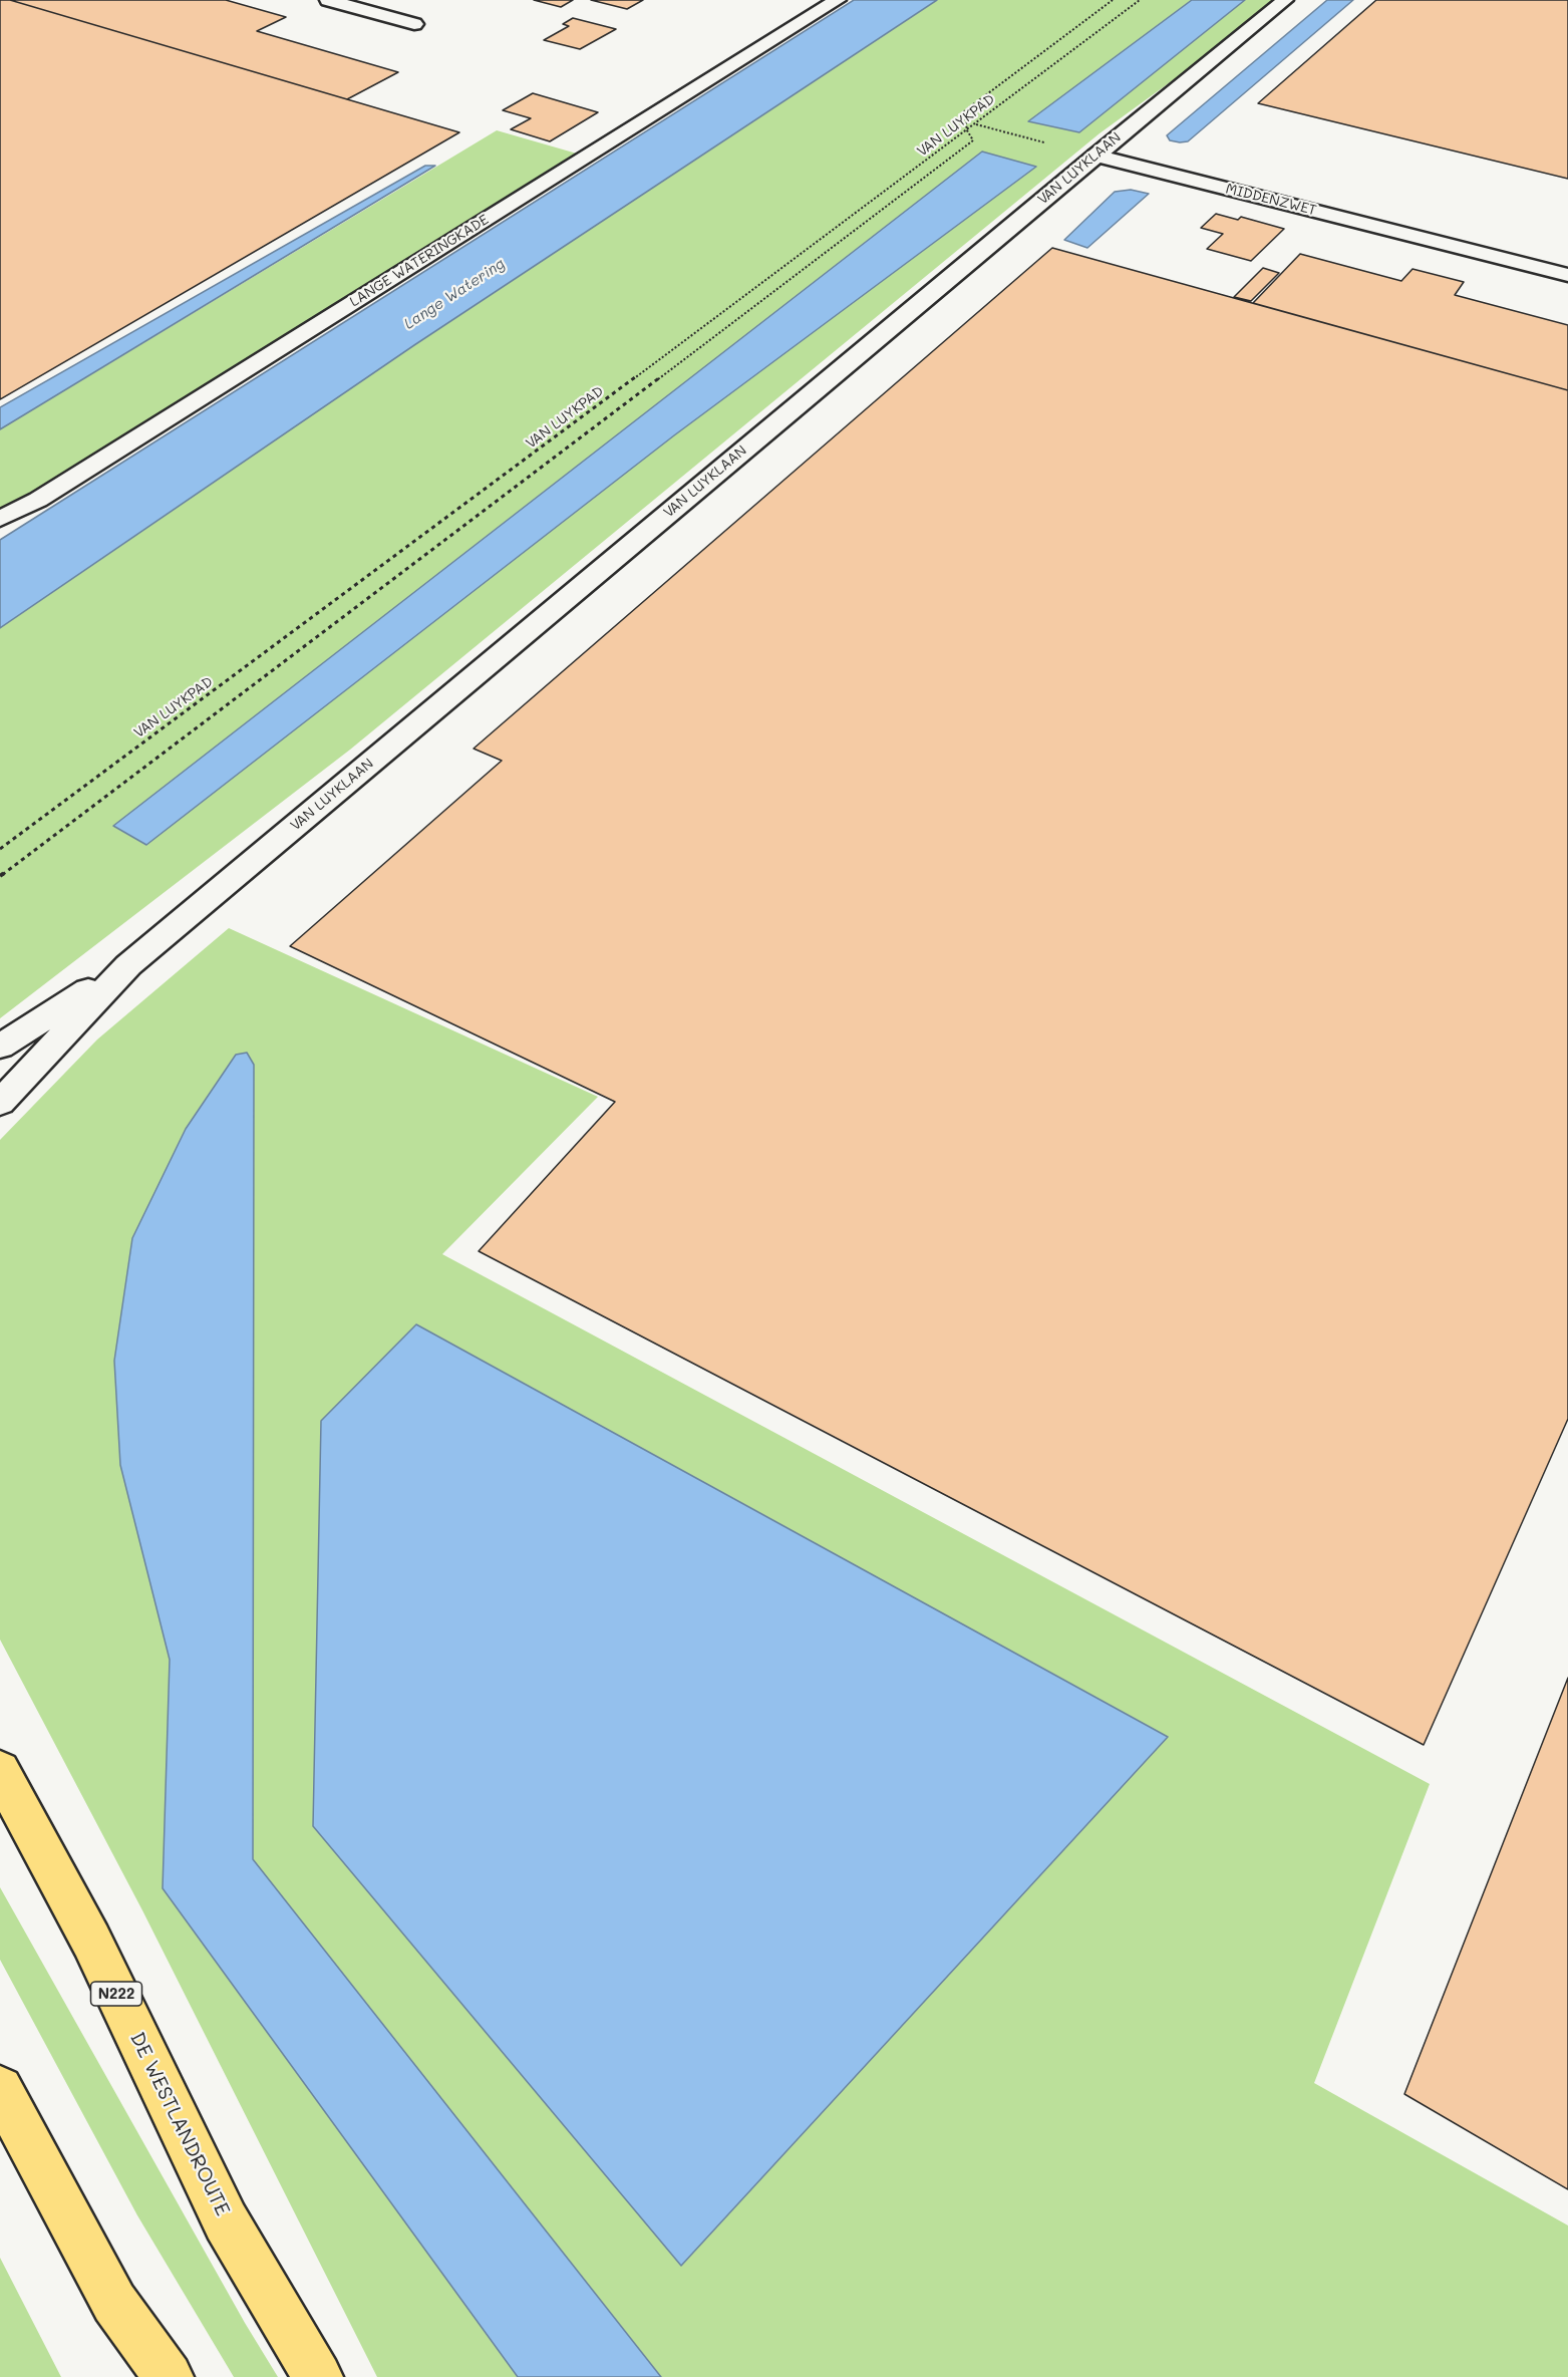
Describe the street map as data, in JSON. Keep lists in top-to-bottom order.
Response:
{
  "streets": {
    "main road": ["N222", "DE WESTLANDROUTE"],
    "street": ["VAN LUYKLAAN", "MIDDENZWET", "LANGE WATERINGKADE"],
    "path": ["VAN LUYKPAD"]
  },
  "crossings": [
    ["VAN LUYKLAAN", "MIDDENZWET"]
  ],
  "water": ["Lange Watering"]
}
